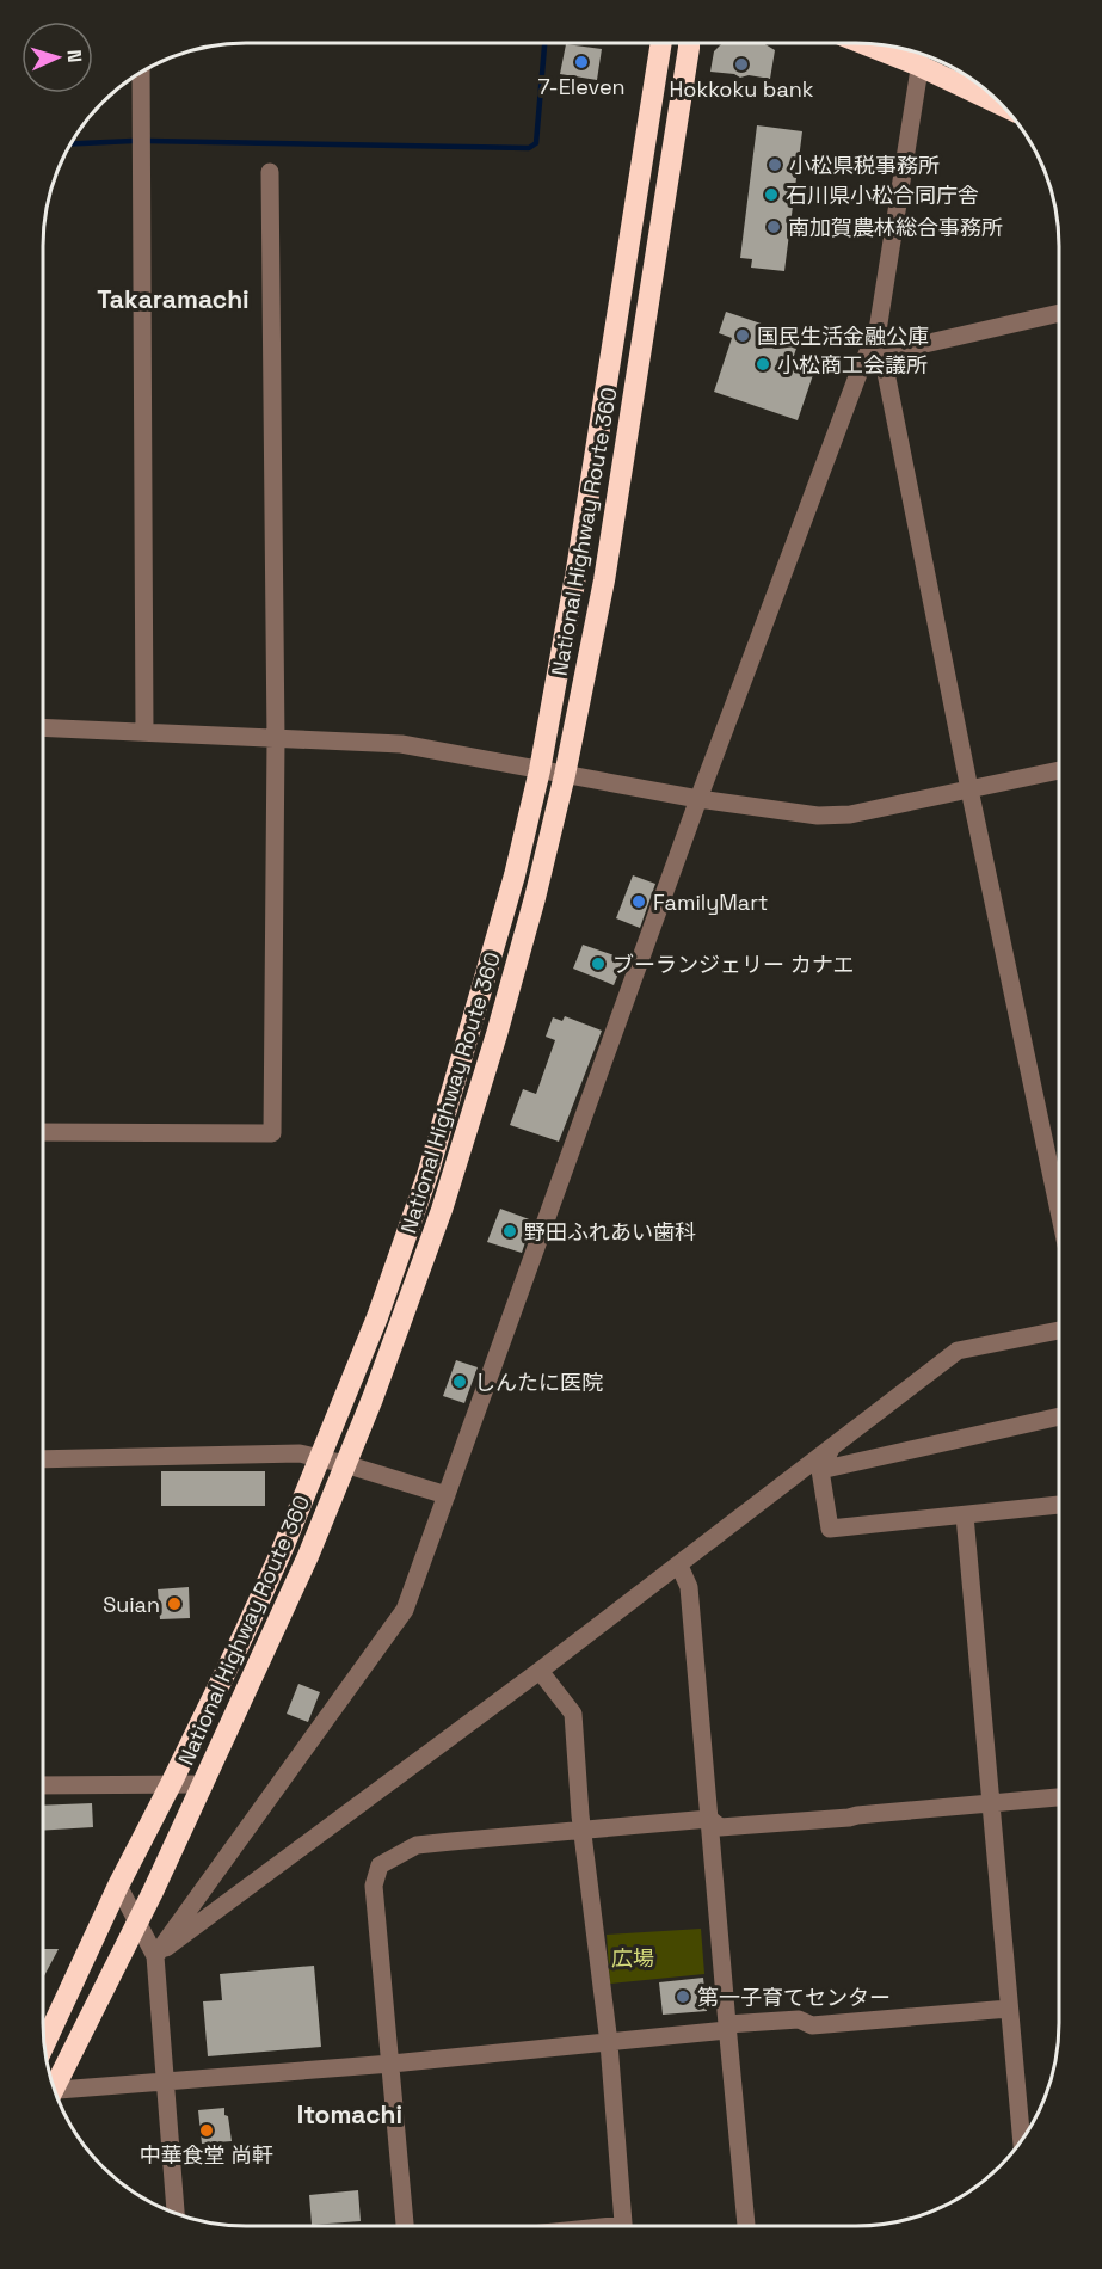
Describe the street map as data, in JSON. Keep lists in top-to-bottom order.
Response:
{
  "streets": {
    "highway": ["National Highway Route 360"]
  },
  "districts": ["Takaramachi", "Itomachi"],
  "parks": ["広場"],
  "places": [
    "7-Eleven",
    "Hokkoku bank",
    "小松県税事務所",
    "石川県小松合同庁舎",
    "南加賀農林総合事務所",
    "国民生活金融公庫",
    "小松商工会議所",
    "FamilyMart",
    "ブーランジェリー カナエ",
    "野田ふれあい歯科",
    "しんたに医院",
    "Suian",
    "第一子育てセンター",
    "中華食堂 尚軒"
  ],
  "north": "right"
}
